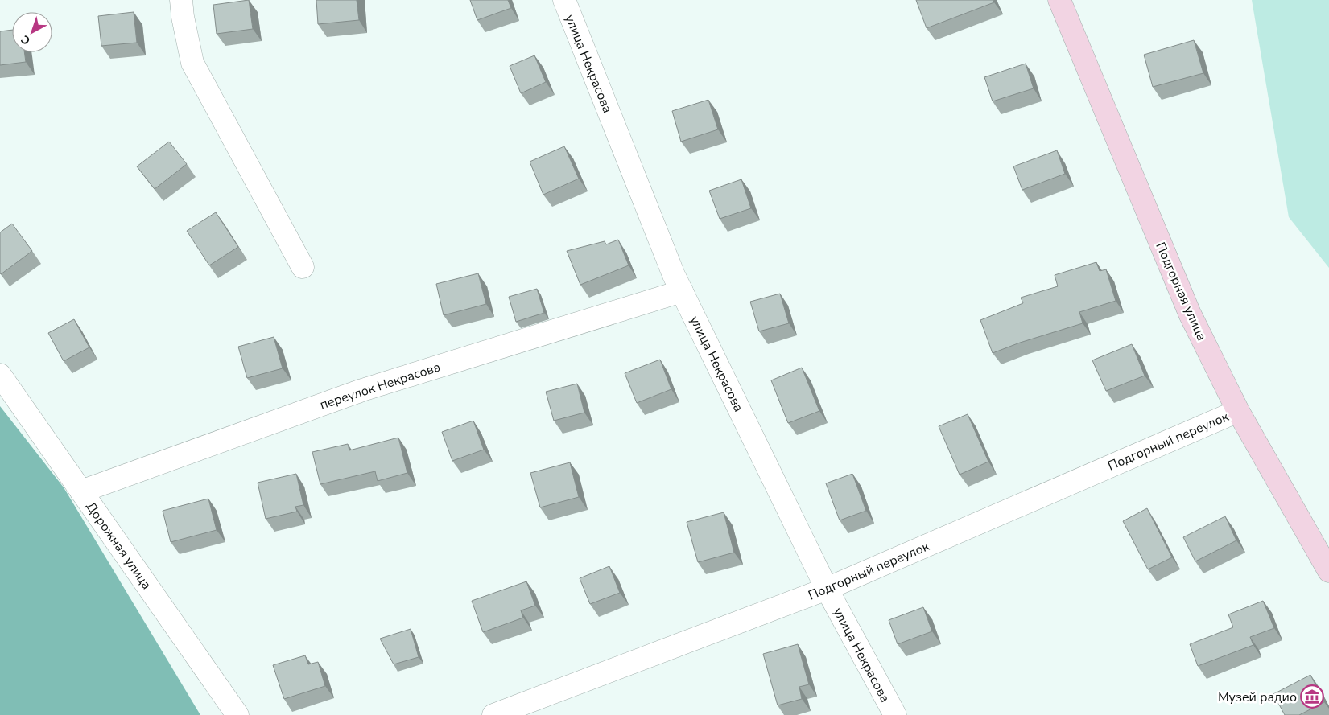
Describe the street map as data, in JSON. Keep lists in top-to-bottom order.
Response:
{
  "streets": {
    "main road": ["Подгорная улица"],
    "street": [
      "улица Некрасова",
      "переулок Некрасова",
      "Подгорный переулок",
      "Дорожная улица"
    ]
  },
  "crossings": [
    ["улица Некрасова", "переулок Некрасова"],
    ["улица Некрасова", "Подгорный переулок"],
    ["Подгорная улица", "Подгорный переулок"],
    ["переулок Некрасова", "Дорожная улица"]
  ],
  "places": {
    "museum": ["Музей радио"]
  },
  "north": "bottom left"
}
